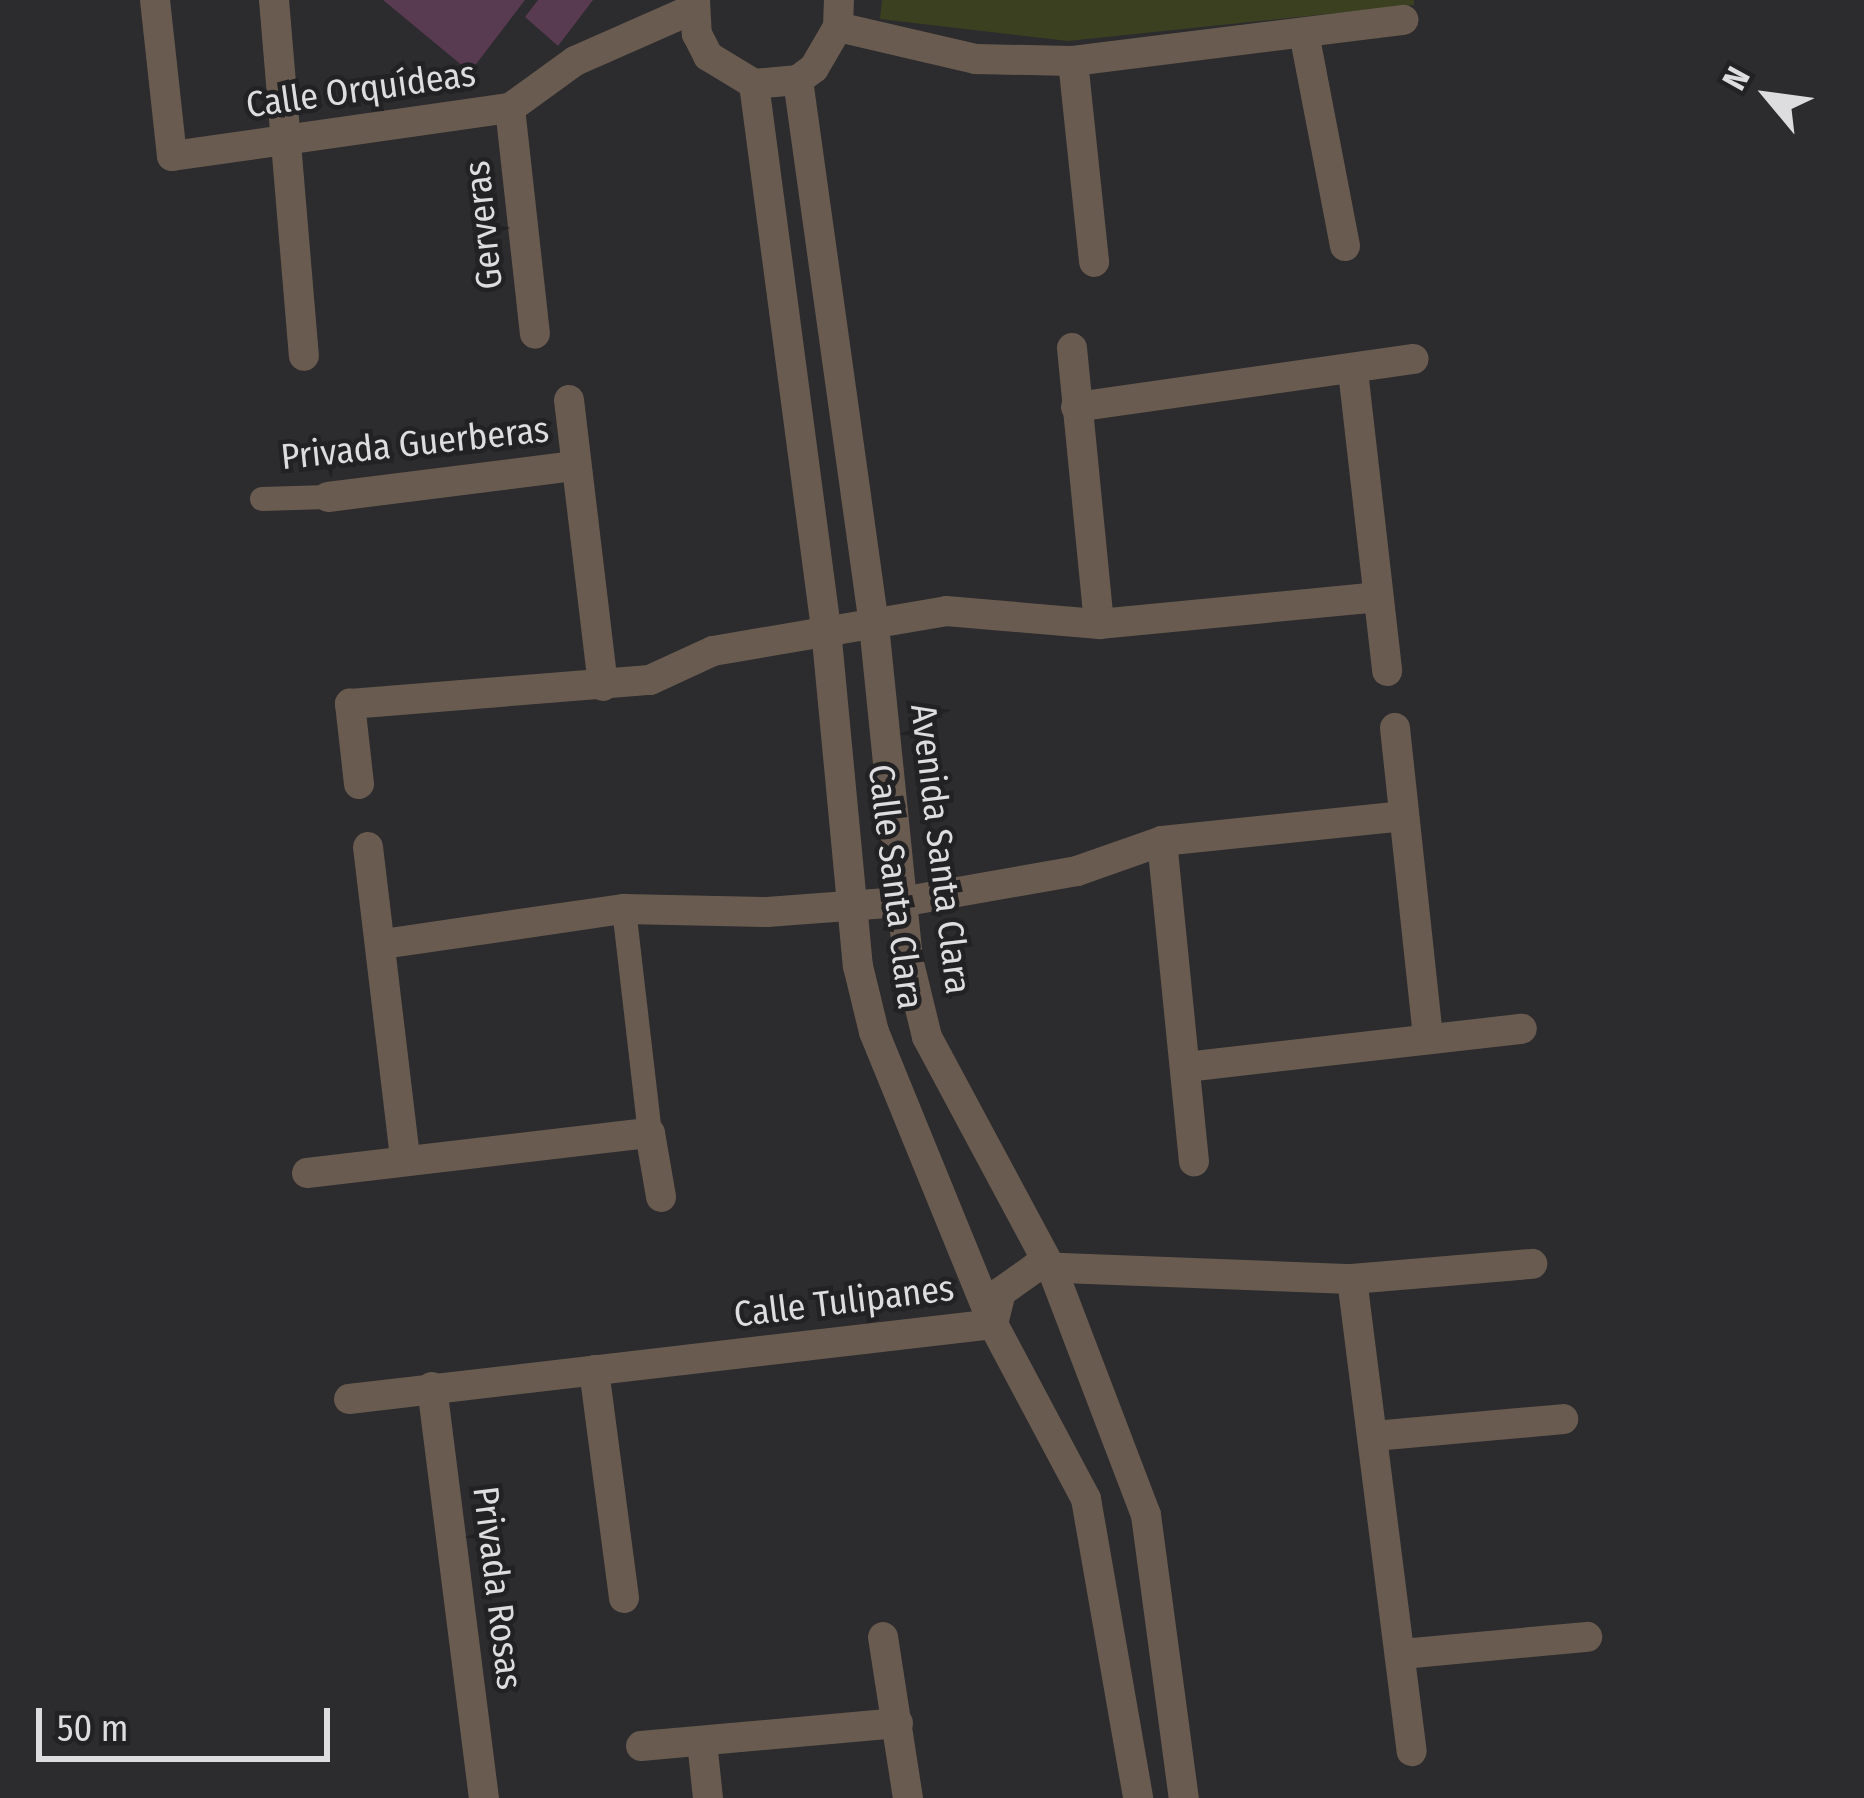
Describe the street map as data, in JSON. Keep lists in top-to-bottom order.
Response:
{
  "streets": {
    "street": [
      "Calle Orquídeas",
      "Gerveras",
      "Privada Guerberas",
      "Avenida Santa Clara",
      "Calle Santa Clara",
      "Calle Tulipanes",
      "Privada Rosas"
    ]
  },
  "crossings": [
    ["Calle Orquídeas", "Gerveras"],
    ["Avenida Santa Clara", "Calle Tulipanes"],
    ["Calle Santa Clara", "Calle Tulipanes"],
    ["Calle Tulipanes", "Privada Rosas"]
  ],
  "scale_bar": "50 m",
  "north": "top left"
}
